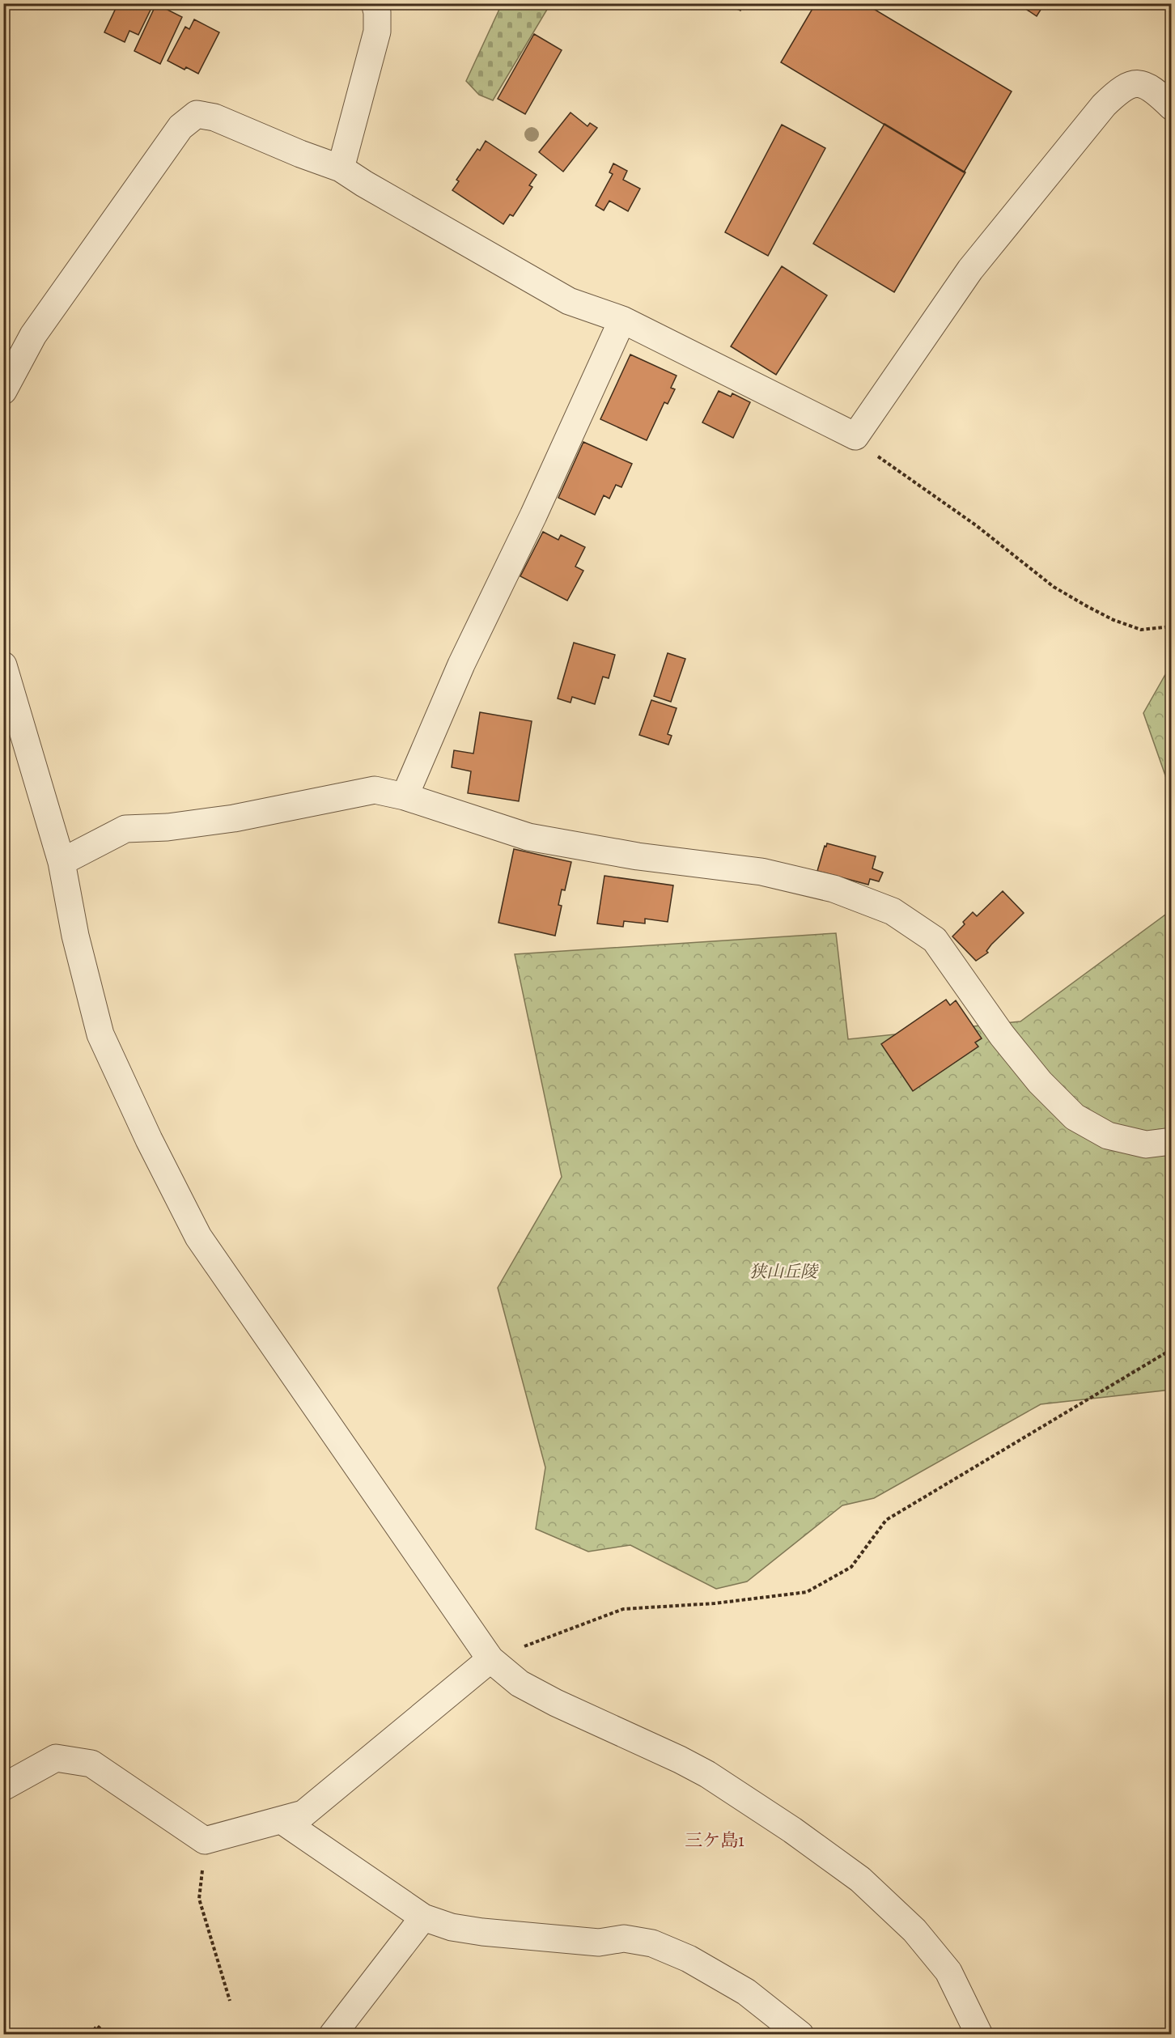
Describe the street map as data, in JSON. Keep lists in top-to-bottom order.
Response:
{
  "districts": ["三ケ島1"],
  "parks": ["狭山丘陵"]
}
